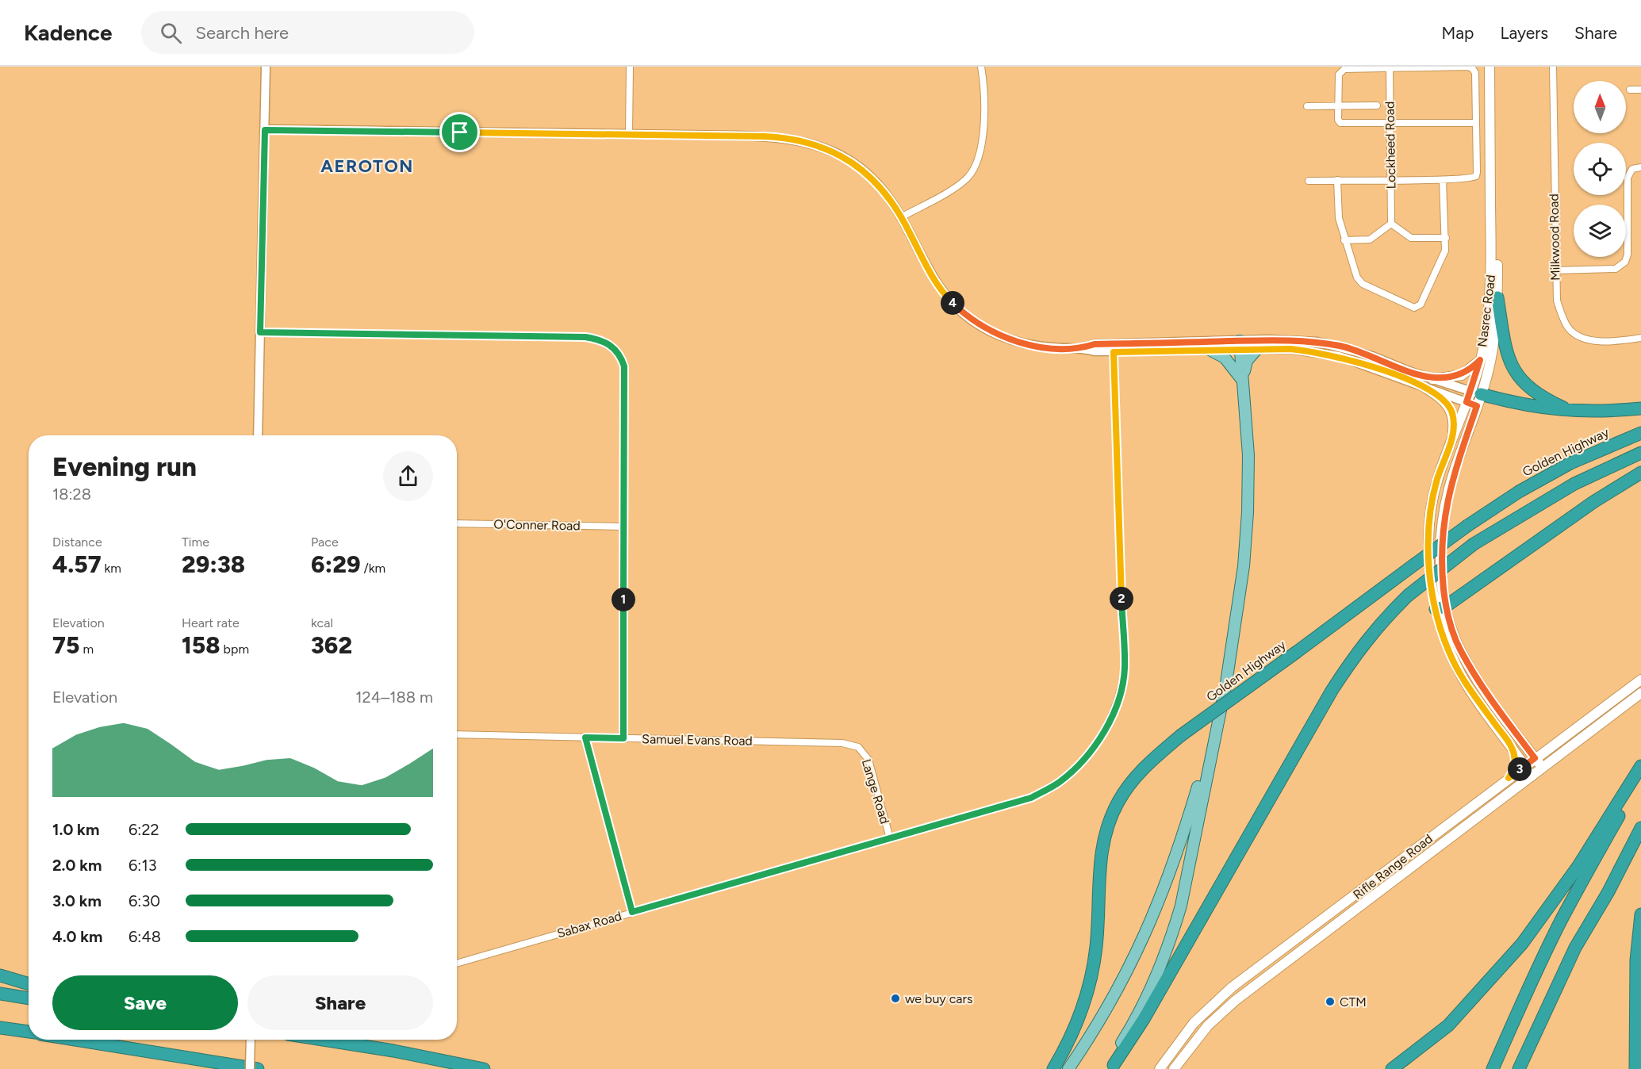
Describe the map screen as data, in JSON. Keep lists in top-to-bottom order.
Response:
{
  "streets": {
    "highway": ["Golden Highway"],
    "main road": ["Nasrec Road", "Rifle Range Road"],
    "street": [
      "Lockheed Road",
      "Milkwood Road",
      "O'Conner Road",
      "Samuel Evans Road",
      "Lange Road",
      "Sabax Road"
    ]
  },
  "crossings": [
    ["Nasrec Road", "Rifle Range Road"],
    ["Samuel Evans Road", "Lange Road"],
    ["Lange Road", "Sabax Road"]
  ],
  "districts": ["AEROTON"],
  "places": ["we buy cars", "CTM"],
  "north": "top",
  "page": {
    "header": "Kadence",
    "search": "Search here",
    "nav": ["Map", "Layers", "Share"],
    "pins": [
      "4",
      "2",
      "1",
      "3"
    ],
    "heading": ["Evening run", "18:28"],
    "stats": [
      ["Distance", "4.57 km"],
      ["Time", "29:38"],
      ["Pace", "6:29 /km"],
      ["Elevation", "75 m"],
      ["Heart rate", "158 bpm"],
      ["kcal", "362"]
    ],
    "chart": ["Elevation", "124–188 m"],
    "list": [
      {
        "name": "1.0 km",
        "note": "6:22"
      },
      {
        "name": "2.0 km",
        "note": "6:13"
      },
      {
        "name": "3.0 km",
        "note": "6:30"
      },
      {
        "name": "4.0 km",
        "note": "6:48"
      }
    ],
    "buttons": ["Save", "Share"]
  }
}
